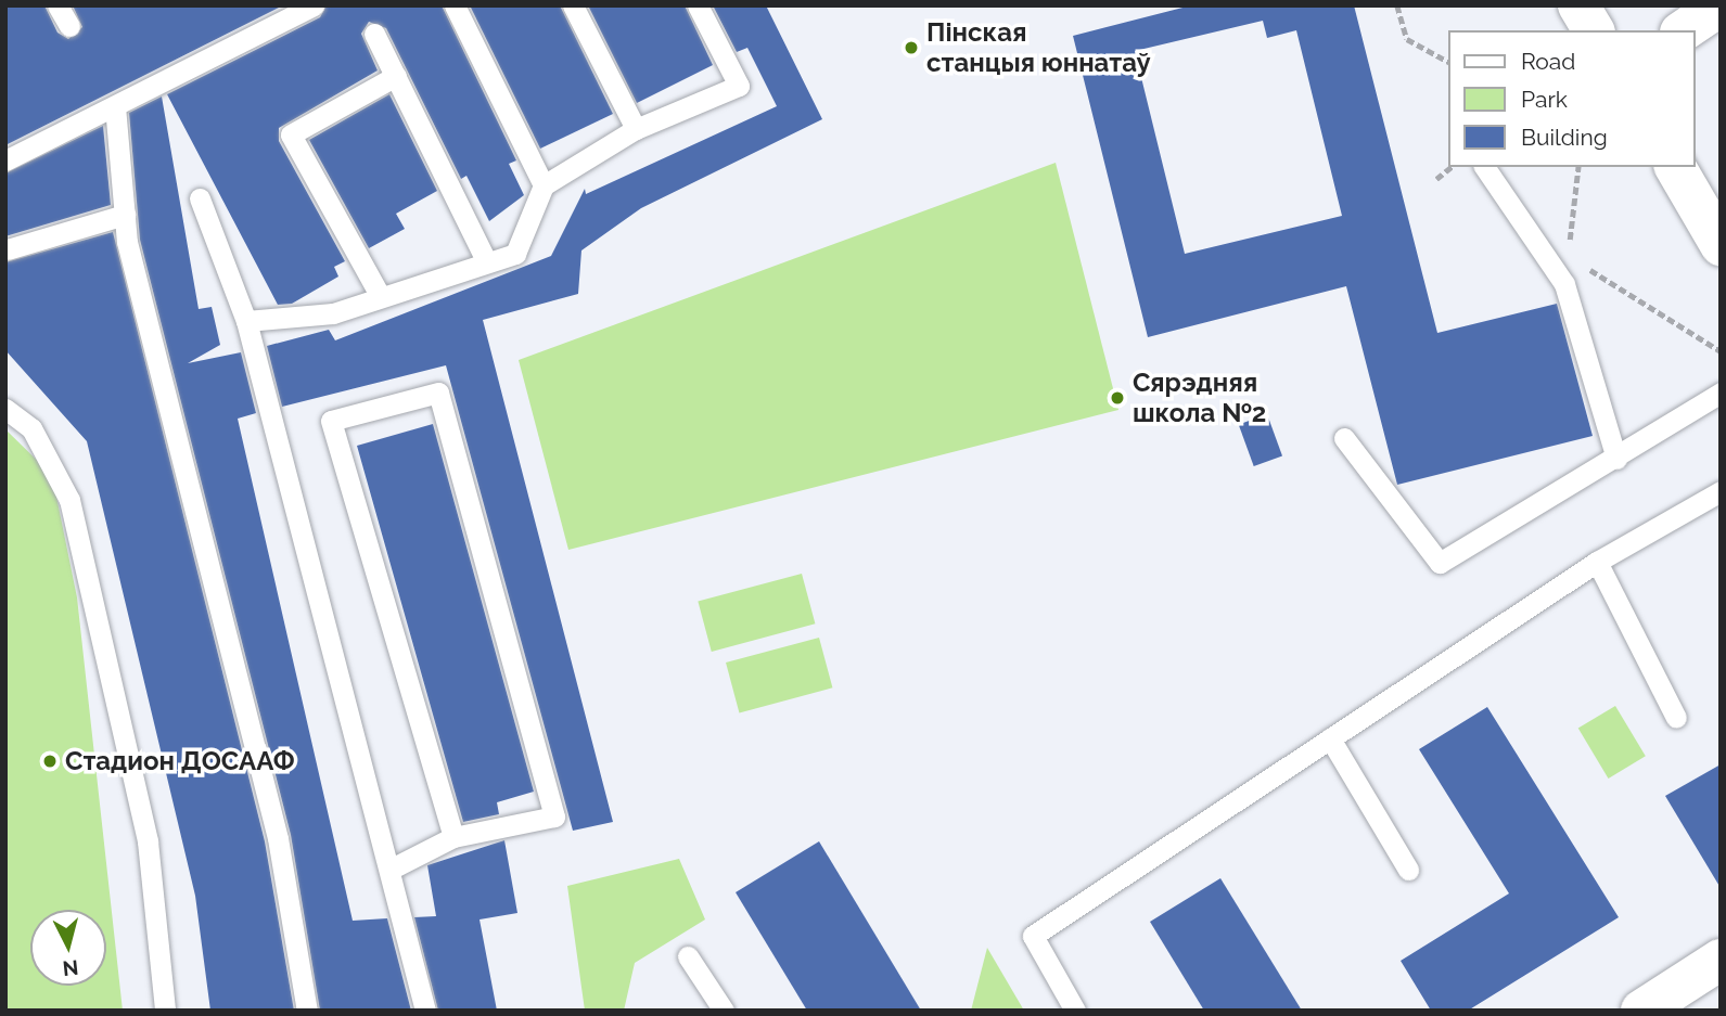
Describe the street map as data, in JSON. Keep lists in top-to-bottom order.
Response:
{
  "places": ["Пінская станцыя юннатаў", "Сярэдняя школа №2", "Стадион ДОСААФ"],
  "legend": ["Road", "Park", "Building"],
  "north": "bottom"
}
